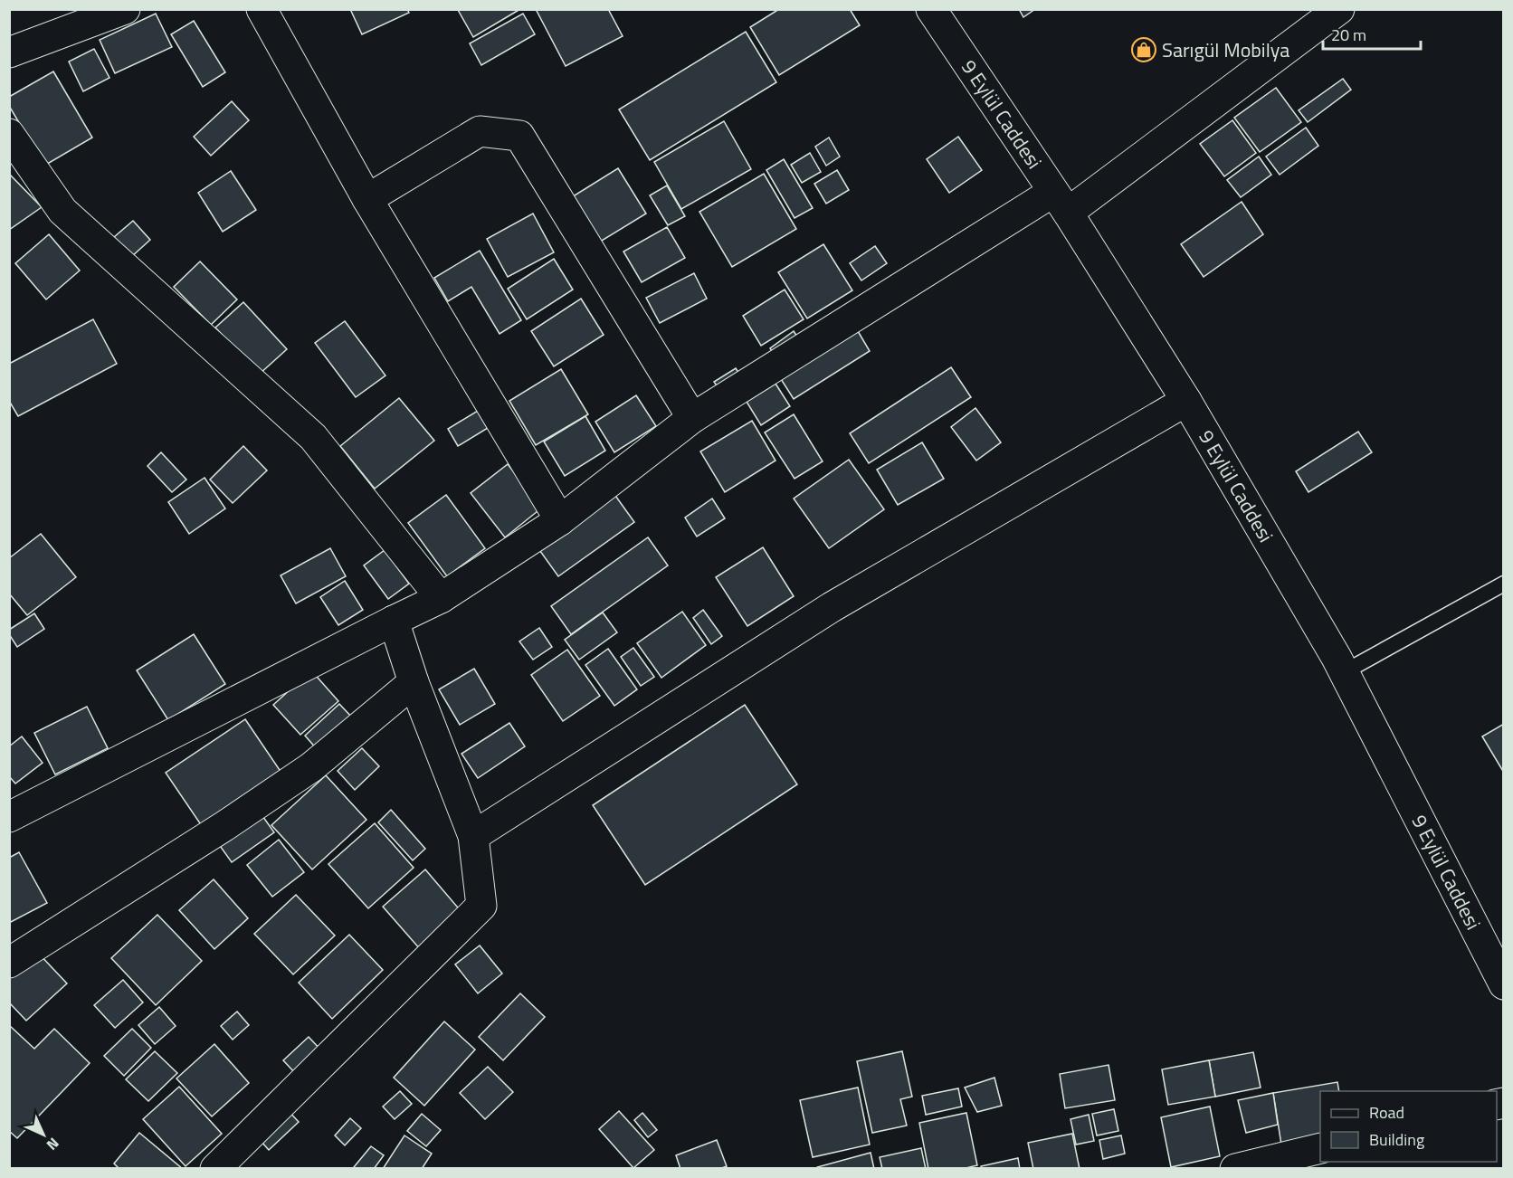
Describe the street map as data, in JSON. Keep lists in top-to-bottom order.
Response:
{
  "streets": {
    "street": ["9 Eylül Caddesi"]
  },
  "places": {
    "shop": ["Sarıgül Mobilya"]
  },
  "legend": ["Road", "Building"],
  "scale_bar": "20 m",
  "north": "bottom right"
}
